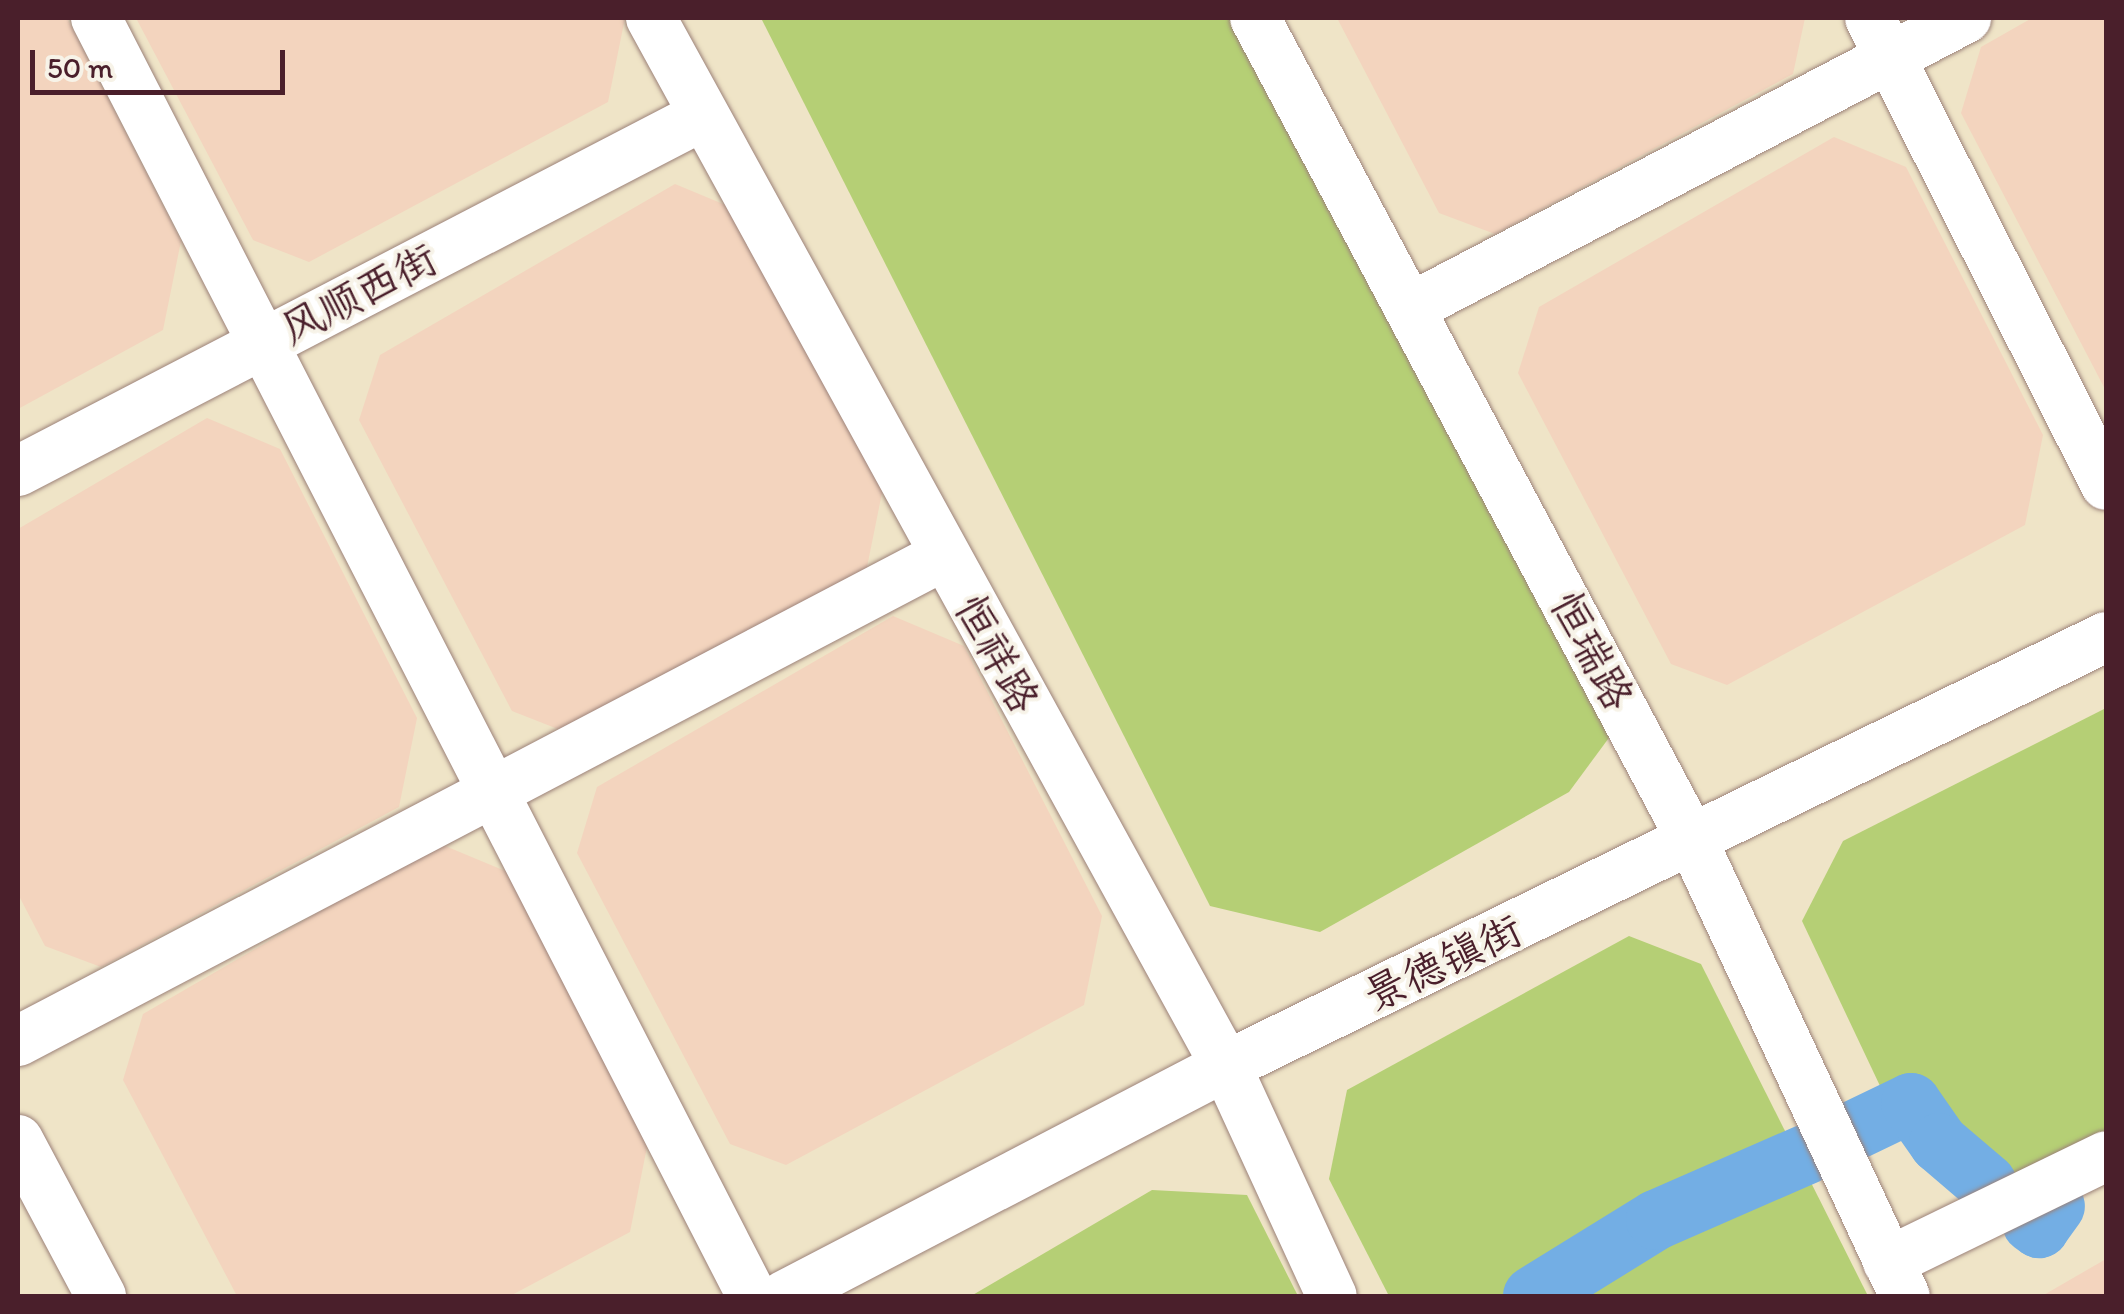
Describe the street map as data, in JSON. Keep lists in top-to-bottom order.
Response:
{
  "streets": {
    "street": [
      "风顺西街",
      "恒瑞路",
      "恒祥路",
      "景德镇街"
    ]
  },
  "crossings": [
    ["风顺西街", "恒祥路"],
    ["恒瑞路", "景德镇街"],
    ["恒祥路", "景德镇街"]
  ],
  "scale_bar": "50 m"
}
